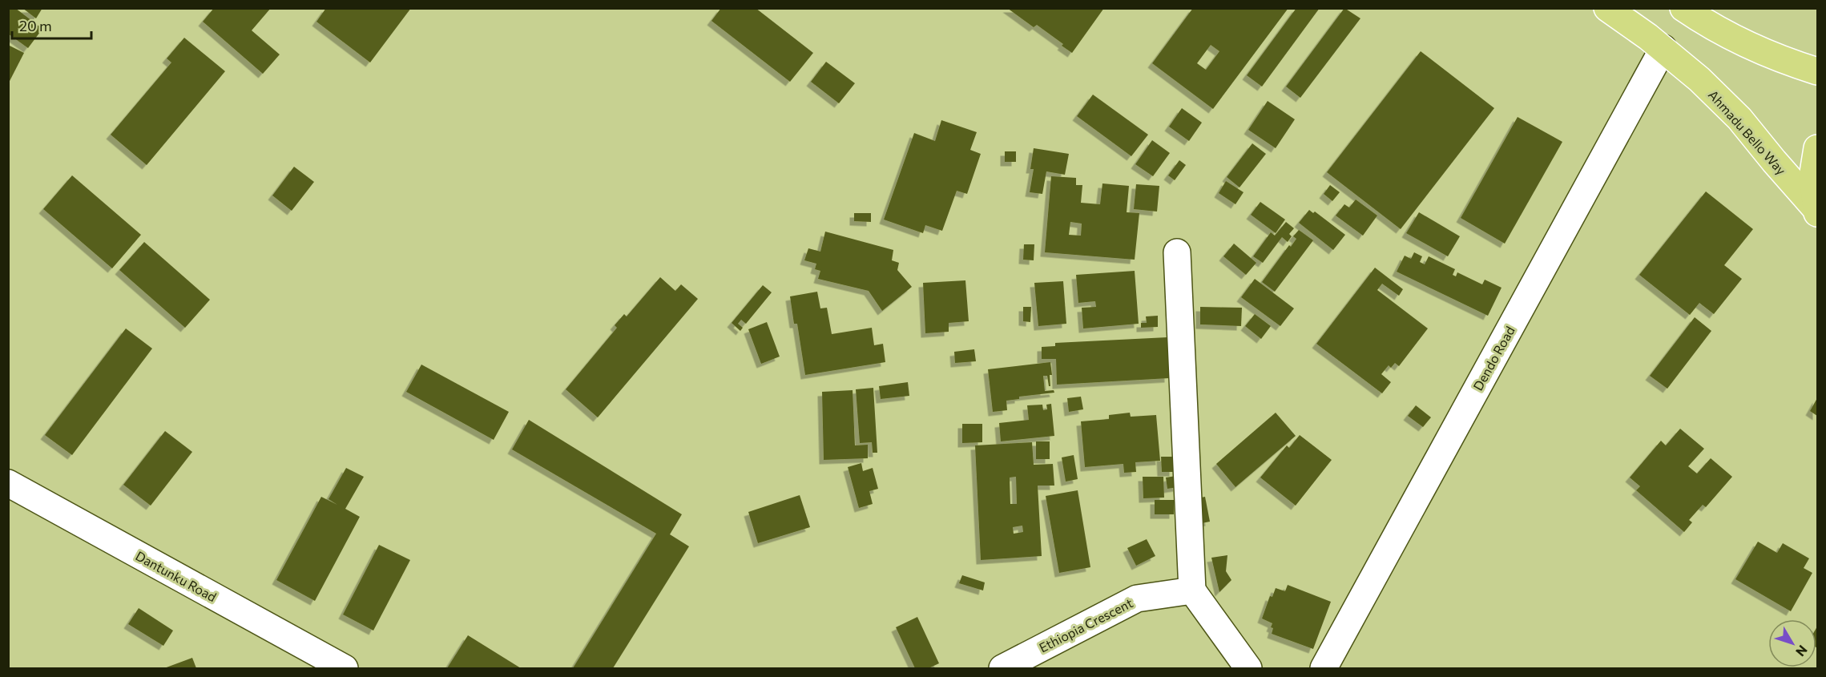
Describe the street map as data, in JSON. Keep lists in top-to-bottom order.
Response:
{
  "streets": {
    "main road": ["Ahmadu Bello Way"],
    "street": ["Dendo Road", "Dantunku Road", "Ethiopia Crescent"]
  },
  "crossings": [
    ["Ahmadu Bello Way", "Dendo Road"]
  ],
  "scale_bar": "20 m",
  "north": "bottom right"
}
